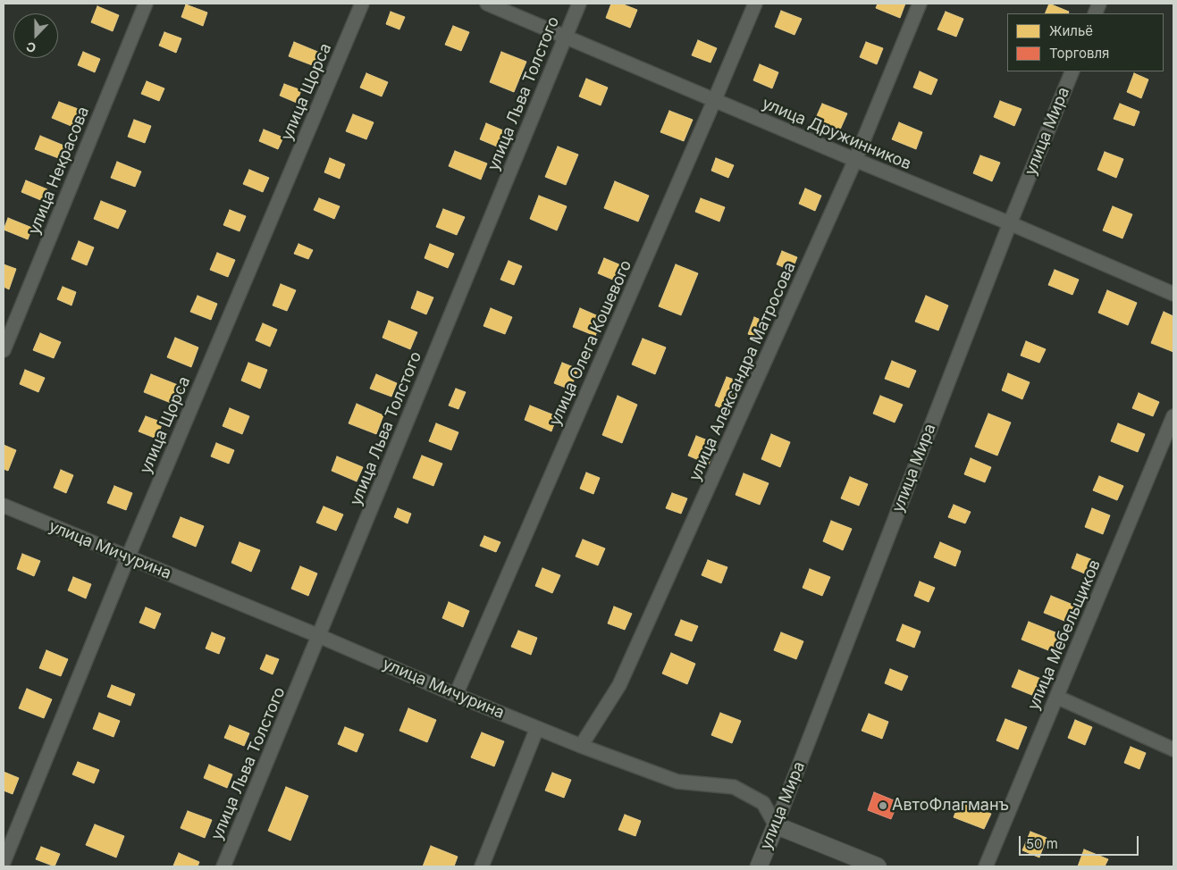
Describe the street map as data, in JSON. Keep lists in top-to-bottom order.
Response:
{
  "streets": {
    "street": [
      "улица Щорса",
      "улица Льва Толстого",
      "улица Мира",
      "улица Дружинников",
      "улица Некрасова",
      "улица Олега Кошевого",
      "улица Александра Матросова",
      "улица Мичурина",
      "улица Мебельщиков"
    ]
  },
  "crossings": [
    ["улица Щорса", "улица Мичурина"],
    ["улица Льва Толстого", "улица Дружинников"],
    ["улица Льва Толстого", "улица Мичурина"],
    ["улица Мира", "улица Дружинников"],
    ["улица Мира", "улица Мичурина"],
    ["улица Дружинников", "улица Олега Кошевого"],
    ["улица Дружинников", "улица Александра Матросова"],
    ["улица Олега Кошевого", "улица Мичурина"],
    ["улица Александра Матросова", "улица Мичурина"]
  ],
  "places": ["АвтоФлагманъ"],
  "legend": ["Жильё", "Торговля"],
  "scale_bar": "50 m",
  "north": "bottom"
}
